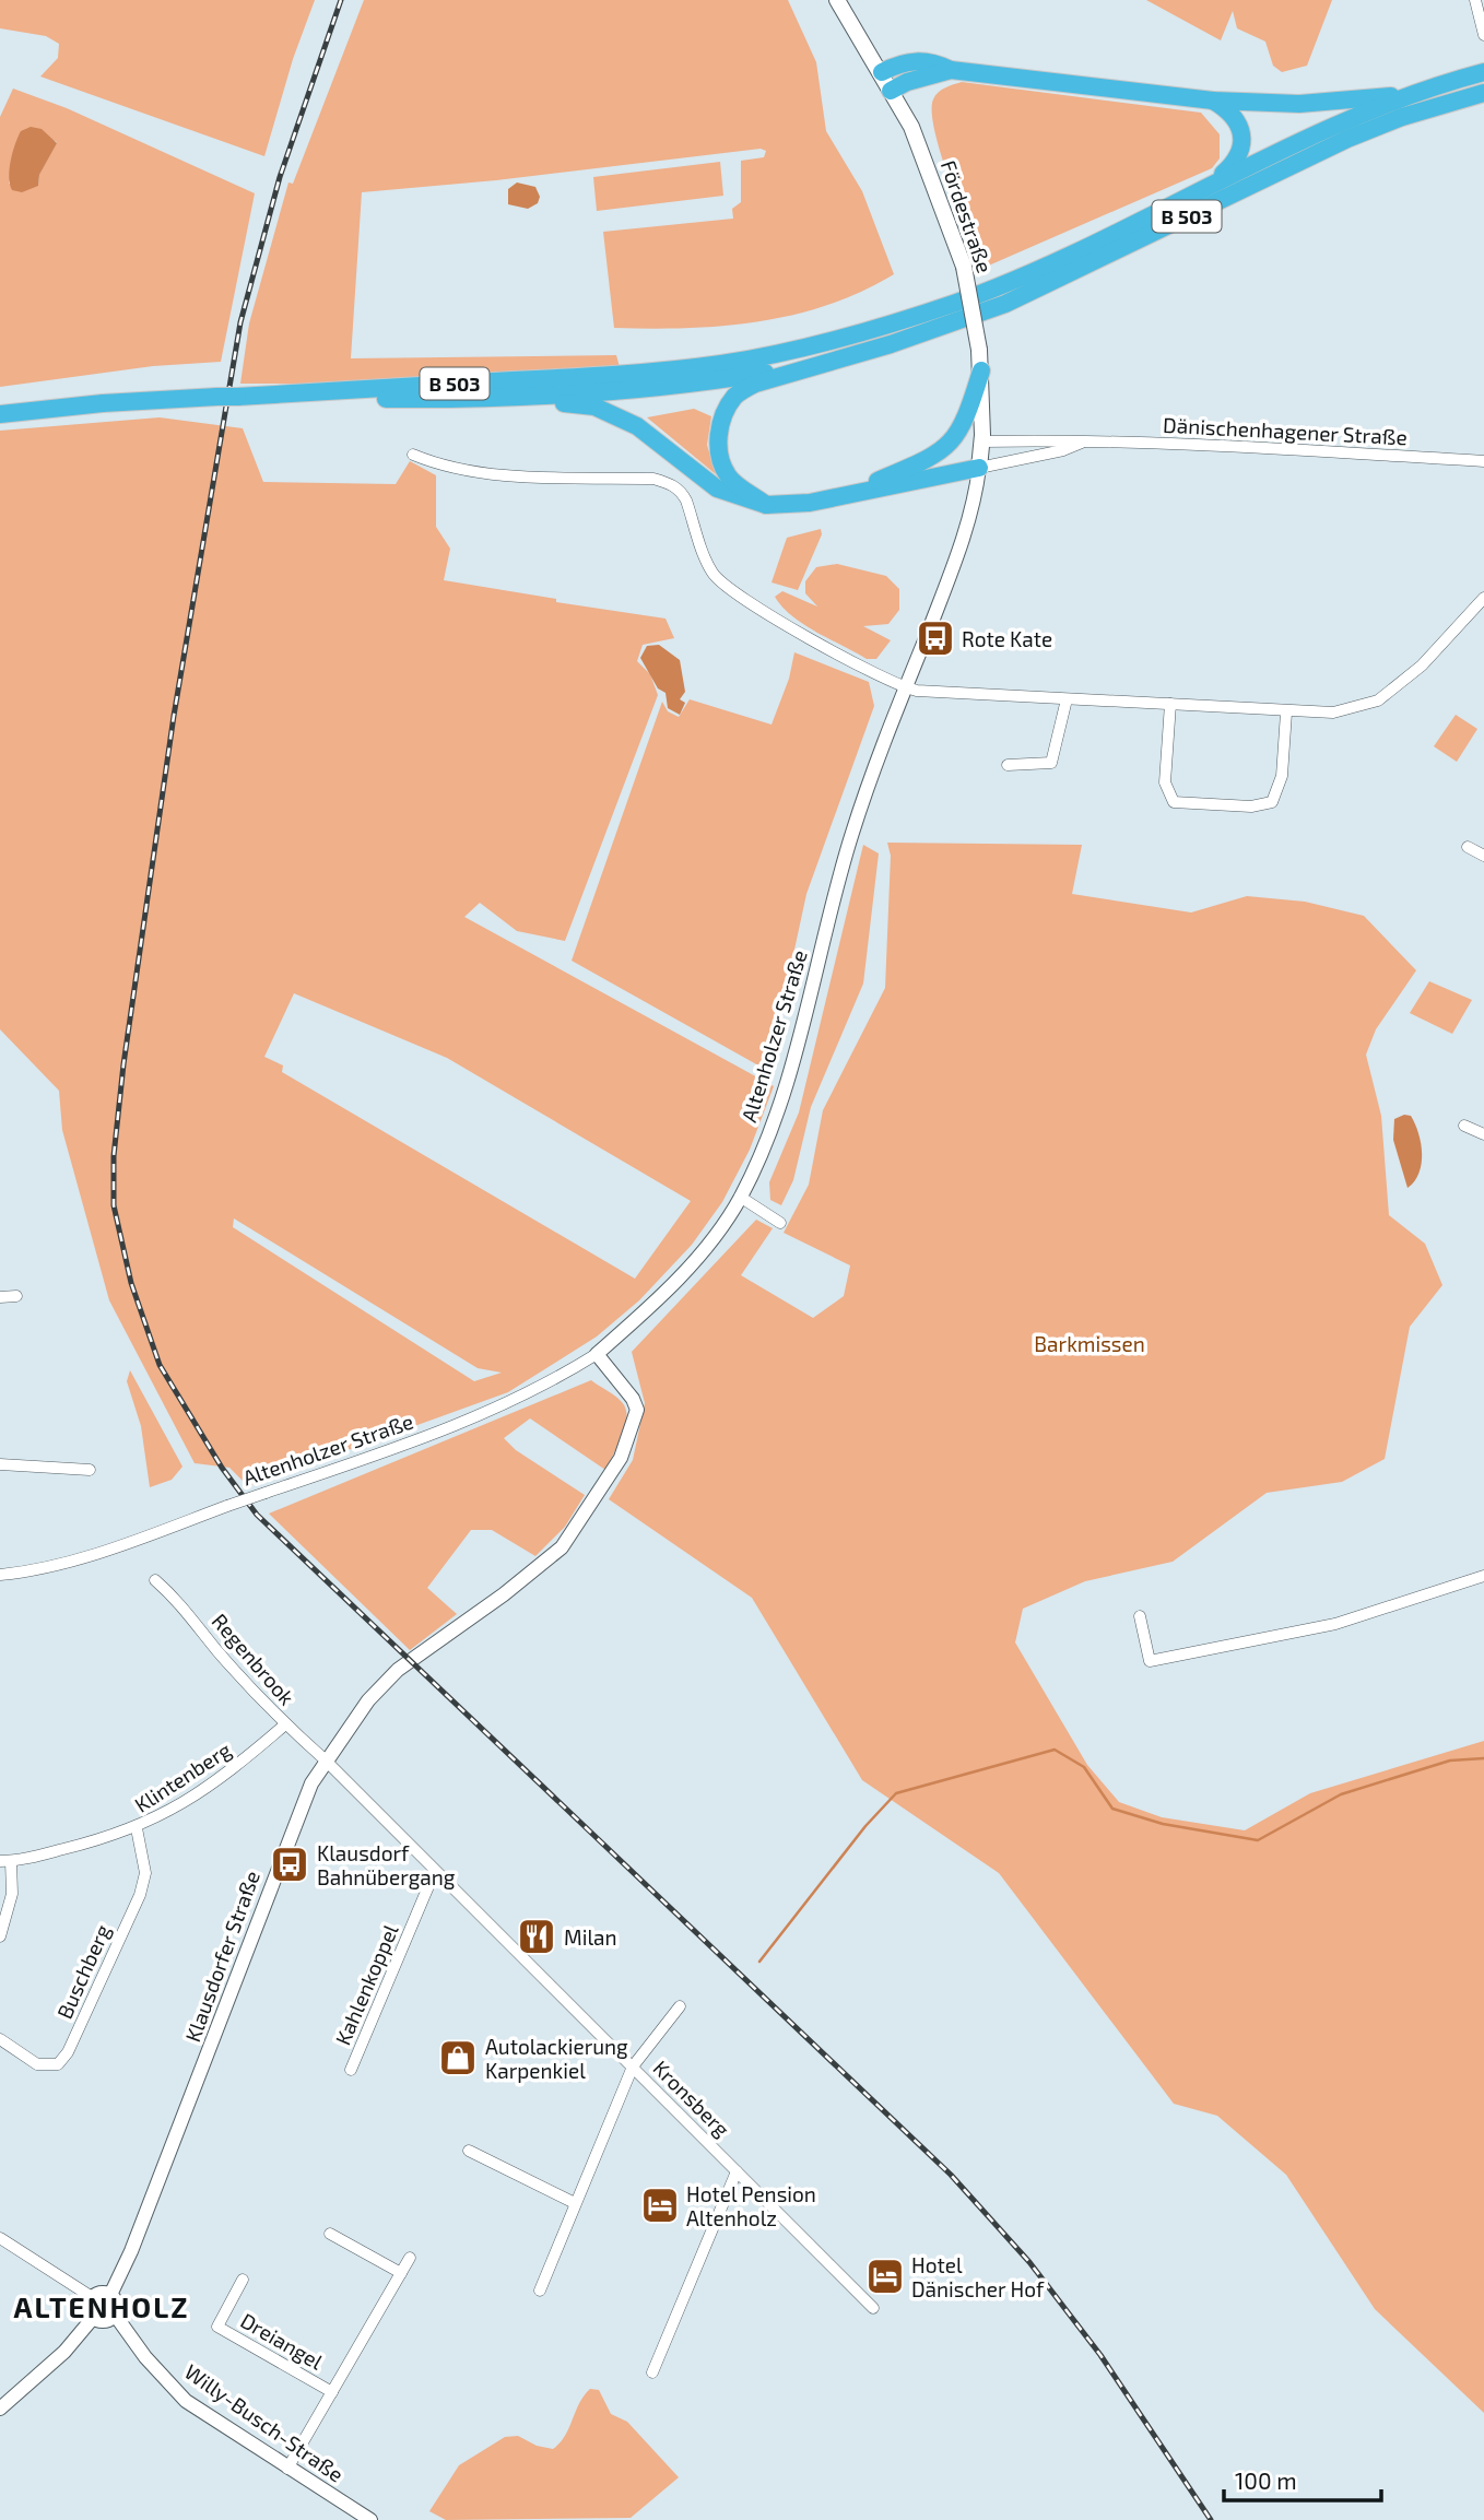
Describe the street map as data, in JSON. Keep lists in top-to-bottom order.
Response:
{
  "streets": {
    "highway": ["B 503"],
    "main road": ["Fördestraße"],
    "street": [
      "Dänischenhagener Straße",
      "Altenholzer Straße",
      "Regenbrook",
      "Klintenberg",
      "Klausdorfer Straße",
      "Buschberg",
      "Kahlenkoppel",
      "Kronsberg",
      "Dreiangel",
      "Willy-Busch-Straße"
    ]
  },
  "crossings": [
    ["Fördestraße", "Dänischenhagener Straße"],
    ["Fördestraße", "Altenholzer Straße"],
    ["Dänischenhagener Straße", "Altenholzer Straße"],
    ["Altenholzer Straße", "Klausdorfer Straße"],
    ["Regenbrook", "Klintenberg"],
    ["Regenbrook", "Klausdorfer Straße"],
    ["Regenbrook", "Kronsberg"],
    ["Klintenberg", "Buschberg"],
    ["Klausdorfer Straße", "Kronsberg"],
    ["Klausdorfer Straße", "Willy-Busch-Straße"],
    ["Kahlenkoppel", "Kronsberg"],
    ["Dreiangel", "Willy-Busch-Straße"]
  ],
  "districts": ["ALTENHOLZ"],
  "parks": ["Barkmissen"],
  "places": {
    "bus stop": ["Rote Kate", "Klausdorf Bahnübergang"],
    "restaurant": ["Milan"],
    "shop": ["Autolackierung Karpenkiel"],
    "hotel": ["Hotel Pension Altenholz", "Hotel Dänischer Hof"]
  },
  "scale_bar": "100 m"
}
